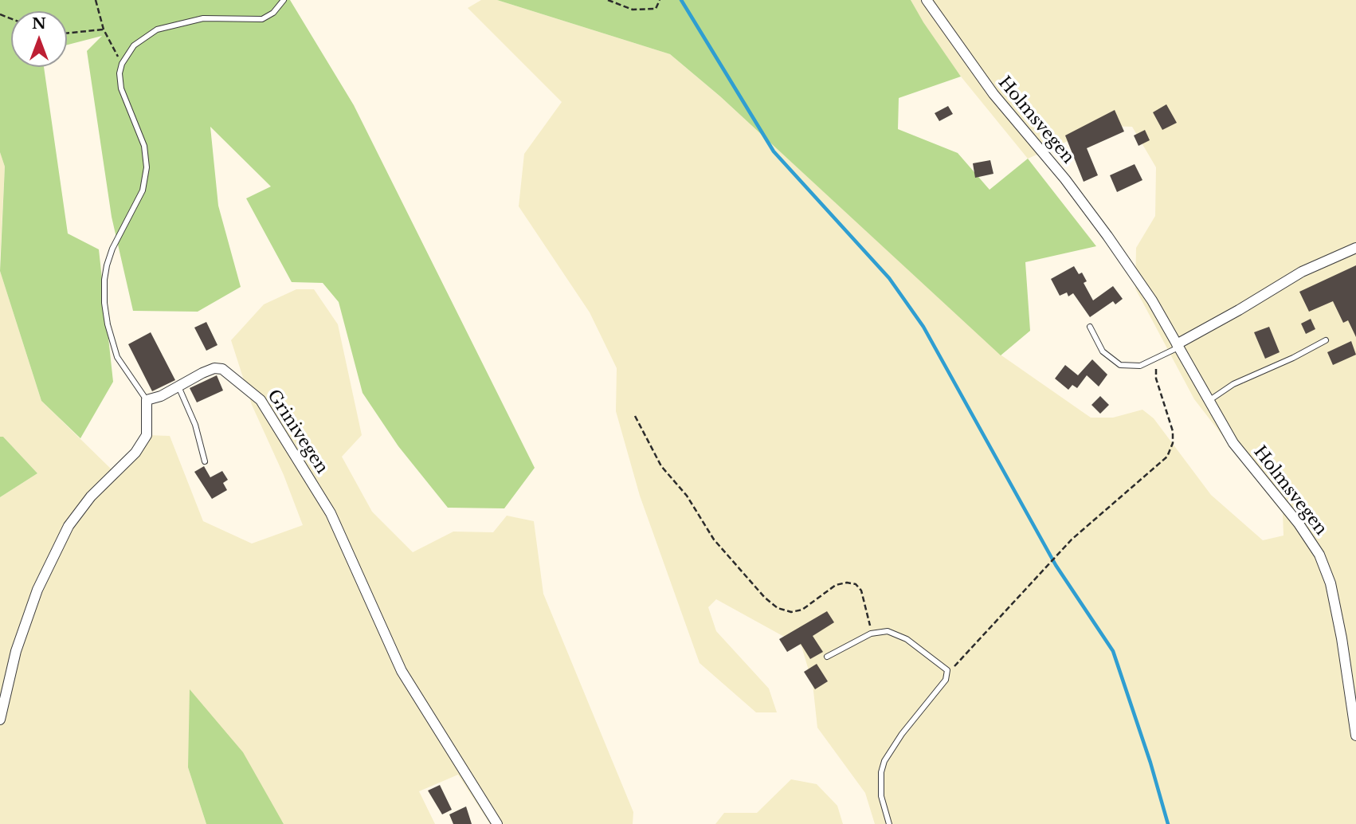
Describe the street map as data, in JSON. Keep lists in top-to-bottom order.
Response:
{
  "streets": {
    "street": ["Holmsvegen", "Grinivegen"]
  },
  "north": "top"
}
